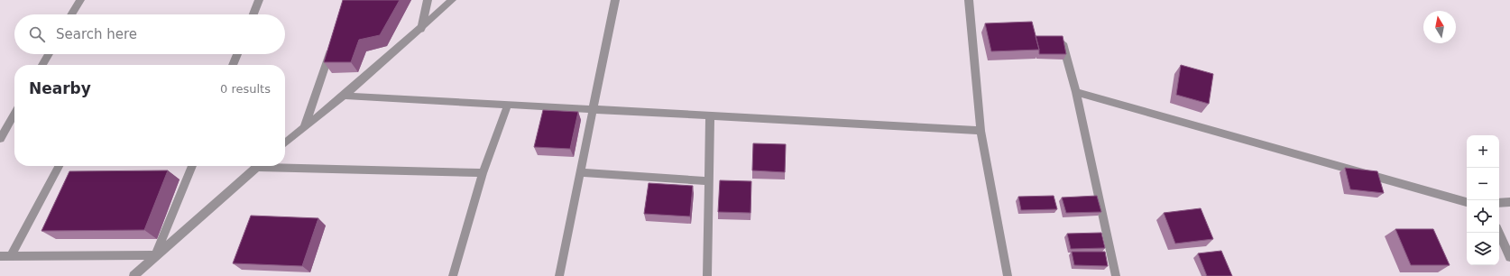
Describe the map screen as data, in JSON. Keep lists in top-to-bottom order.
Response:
{
  "north": "top",
  "page": {
    "search": "Search here",
    "heading": ["Nearby", "0 results"],
    "map_buttons": ["+", "−"]
  }
}
